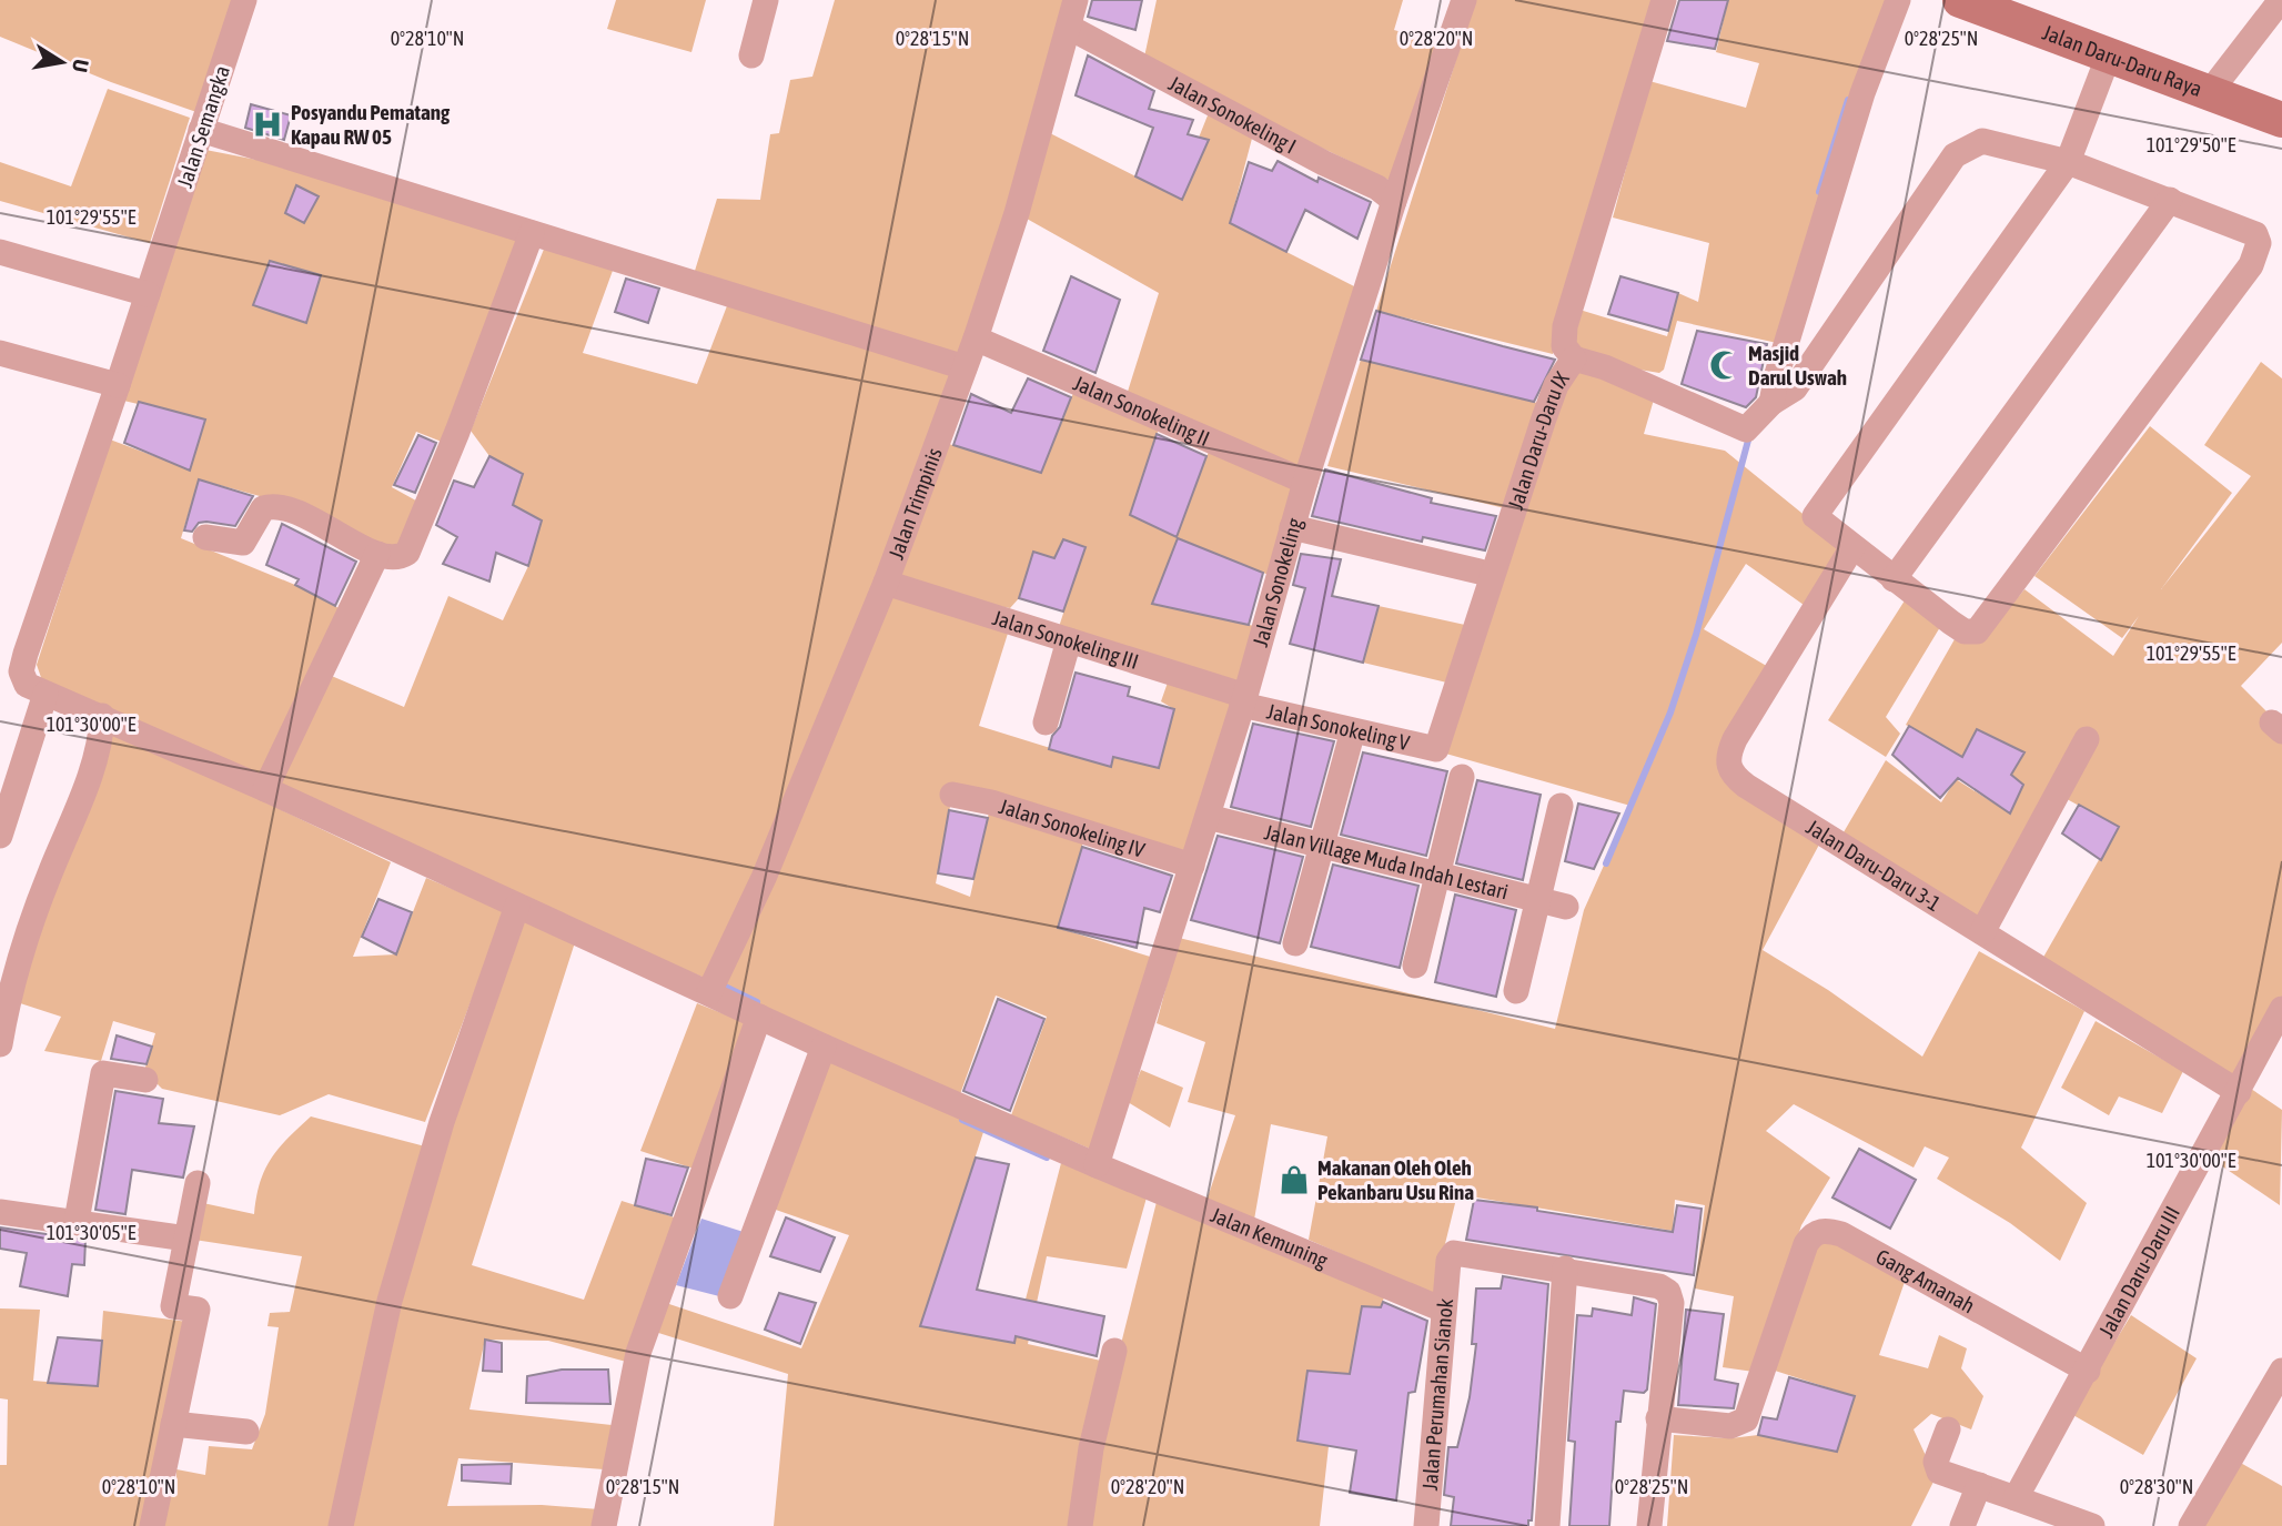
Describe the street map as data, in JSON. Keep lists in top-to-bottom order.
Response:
{
  "streets": {
    "main road": ["Jalan Daru-Daru Raya"],
    "street": [
      "Jalan Sonokeling I",
      "Jalan Semangka",
      "Jalan Sonokeling II",
      "Jalan Daru-Daru IX",
      "Jalan Trimpinis",
      "Jalan Sonokeling",
      "Jalan Sonokeling III",
      "Jalan Sonokeling V",
      "Jalan Sonokeling IV",
      "Jalan Village Muda Indah Lestari",
      "Jalan Daru-Daru 3-1",
      "Jalan Kemuning",
      "Jalan Daru-Daru III",
      "Gang Amanah",
      "Jalan Perumahan Sianok"
    ]
  },
  "crossings": [
    ["Jalan Sonokeling I", "Jalan Trimpinis"],
    ["Jalan Sonokeling I", "Jalan Sonokeling"],
    ["Jalan Semangka", "Jalan Kemuning"],
    ["Jalan Sonokeling II", "Jalan Trimpinis"],
    ["Jalan Sonokeling II", "Jalan Sonokeling"],
    ["Jalan Daru-Daru IX", "Jalan Sonokeling V"],
    ["Jalan Trimpinis", "Jalan Sonokeling III"],
    ["Jalan Trimpinis", "Jalan Kemuning"],
    ["Jalan Sonokeling", "Jalan Sonokeling III"],
    ["Jalan Sonokeling", "Jalan Sonokeling V"],
    ["Jalan Sonokeling", "Jalan Sonokeling IV"],
    ["Jalan Sonokeling", "Jalan Village Muda Indah Lestari"],
    ["Jalan Sonokeling", "Jalan Kemuning"],
    ["Jalan Sonokeling III", "Jalan Sonokeling V"],
    ["Jalan Daru-Daru 3-1", "Jalan Daru-Daru III"],
    ["Jalan Kemuning", "Jalan Perumahan Sianok"],
    ["Jalan Daru-Daru III", "Gang Amanah"]
  ],
  "places": {
    "hospital": ["Posyandu Pematang Kapau RW 05"],
    "mosque": ["Masjid Darul Uswah"],
    "shop": ["Makanan Oleh Oleh Pekanbaru Usu Rina"]
  },
  "north": "right",
  "coordinates": [
    "0°28'10\"N",
    "0°28'15\"N",
    "0°28'20\"N",
    "0°28'25\"N",
    "101°29'50\"E",
    "101°29'55\"E",
    "101°30'00\"E",
    "101°30'05\"E",
    "0°28'30\"N"
  ]
}
